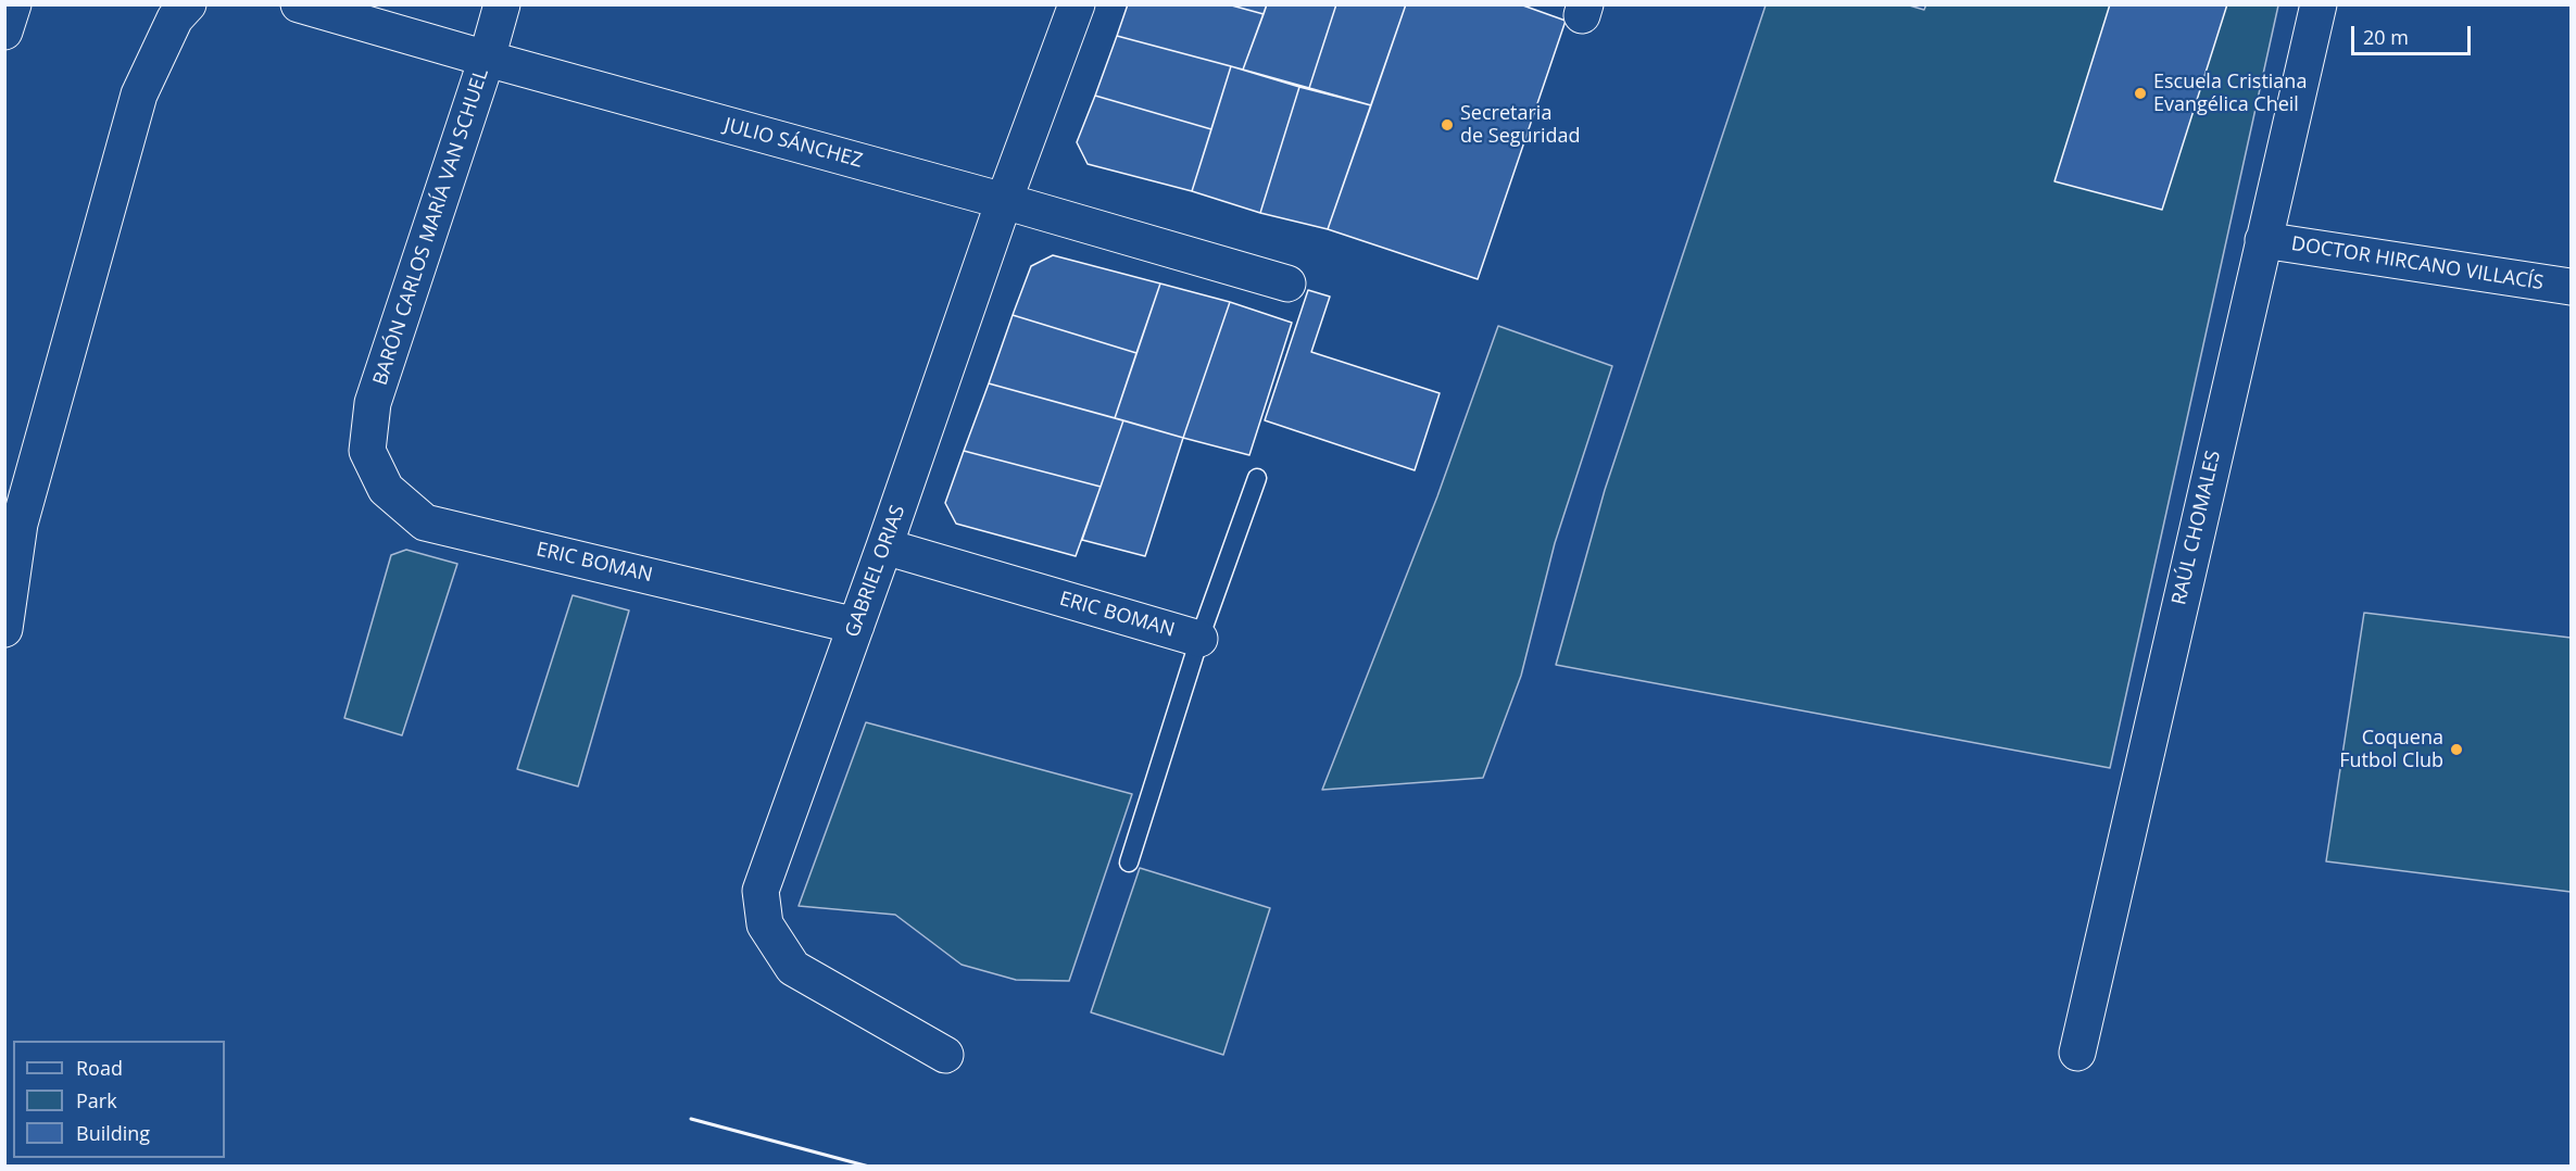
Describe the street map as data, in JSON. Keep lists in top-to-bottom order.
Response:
{
  "streets": {
    "street": [
      "JULIO SÁNCHEZ",
      "BARÓN CARLOS MARÍA VAN SCHUEL",
      "DOCTOR HIRCANO VILLACÍS",
      "RAÚL CHOMALES",
      "ERIC BOMAN",
      "GABRIEL ORIAS"
    ]
  },
  "crossings": [
    ["JULIO SÁNCHEZ", "BARÓN CARLOS MARÍA VAN SCHUEL"],
    ["JULIO SÁNCHEZ", "GABRIEL ORIAS"],
    ["BARÓN CARLOS MARÍA VAN SCHUEL", "ERIC BOMAN"],
    ["DOCTOR HIRCANO VILLACÍS", "RAÚL CHOMALES"],
    ["ERIC BOMAN", "GABRIEL ORIAS"]
  ],
  "places": ["Escuela Cristiana Evangélica Cheil", "Secretaria de Seguridad", "Coquena Futbol Club"],
  "legend": ["Road", "Park", "Building"],
  "scale_bar": "20 m"
}
